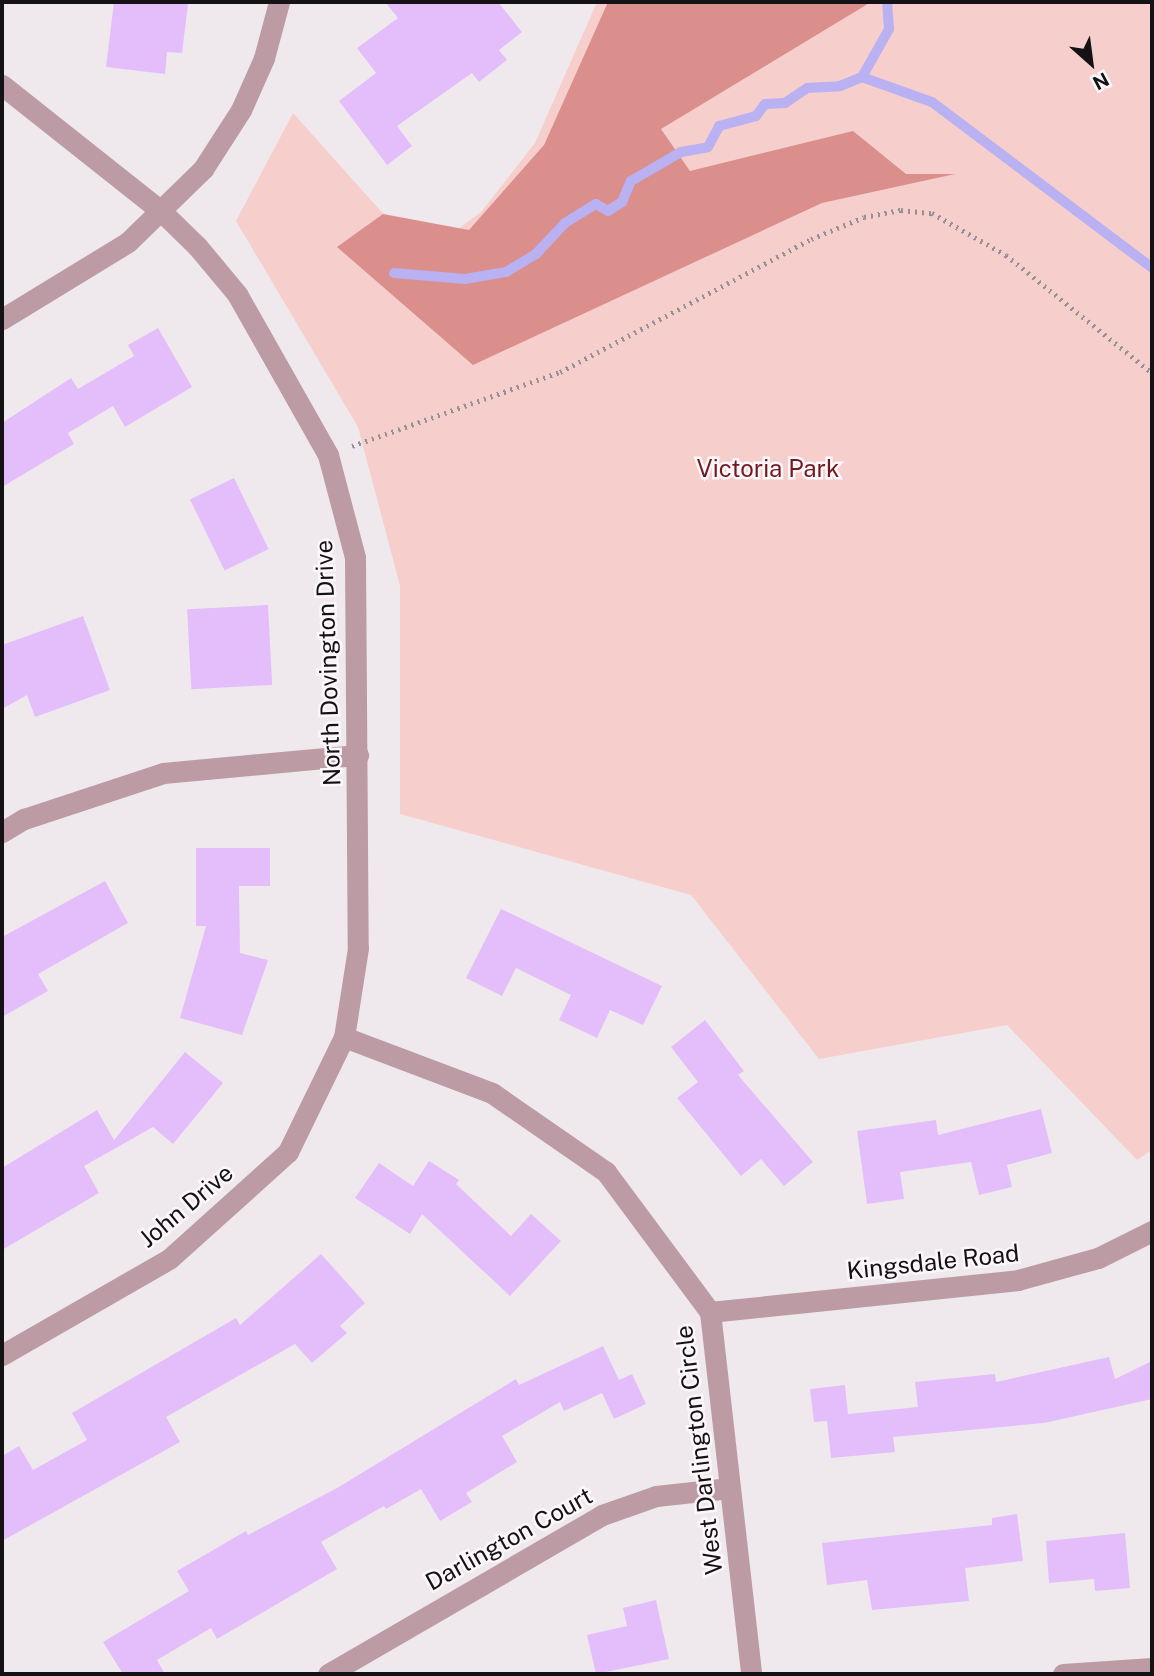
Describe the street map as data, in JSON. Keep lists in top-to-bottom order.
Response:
{
  "streets": {
    "street": [
      "North Dovington Drive",
      "John Drive",
      "Kingsdale Road",
      "West Darlington Circle",
      "Darlington Court"
    ]
  },
  "crossings": [
    ["North Dovington Drive", "John Drive"],
    ["North Dovington Drive", "West Darlington Circle"],
    ["John Drive", "West Darlington Circle"],
    ["Kingsdale Road", "West Darlington Circle"],
    ["West Darlington Circle", "Darlington Court"]
  ],
  "parks": ["Victoria Park"],
  "north": "bottom right"
}
